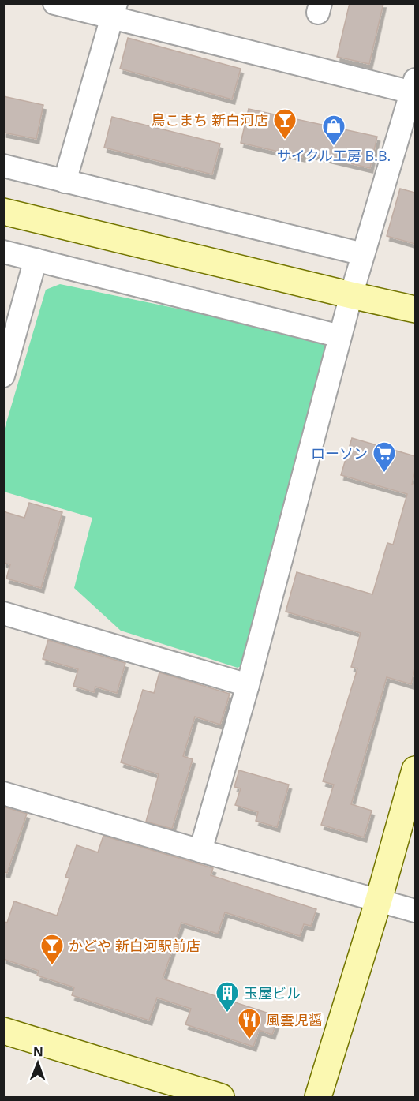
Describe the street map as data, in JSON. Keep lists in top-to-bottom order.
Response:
{
  "places": {
    "bar": ["鳥こまち 新白河店", "かどや 新白河駅前店"],
    "shop": ["サイクル工房 B.B."],
    "supermarket": ["ローソン"],
    "building": ["玉屋ビル"],
    "restaurant": ["風雲児醤"]
  },
  "north": "top"
}
